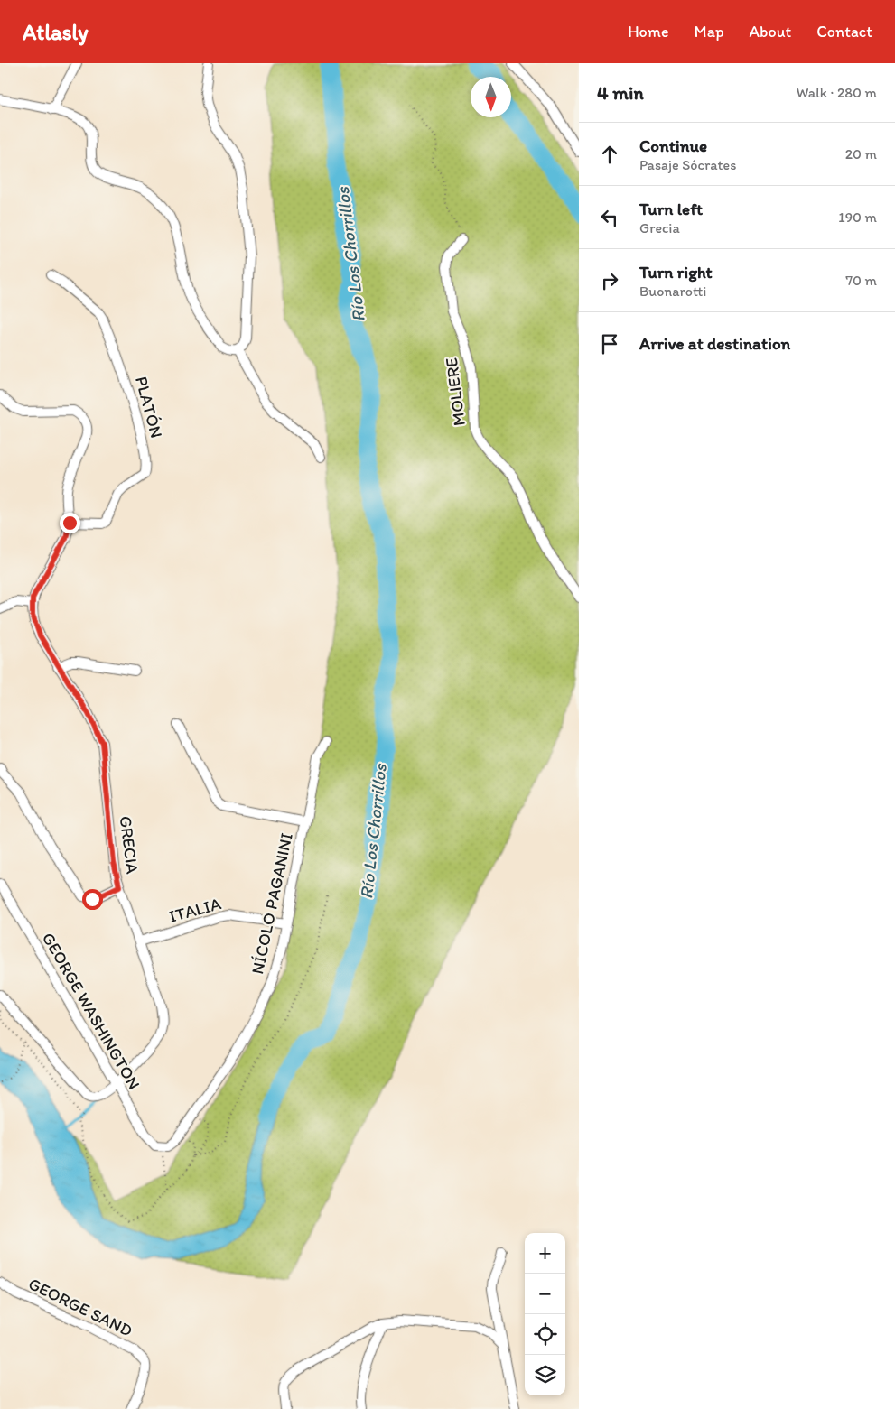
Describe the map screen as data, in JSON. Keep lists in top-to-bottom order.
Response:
{
  "streets": {
    "street": [
      "MOLIERE",
      "PLATÓN",
      "GRECIA",
      "NÍCOLO PAGANINI",
      "ITALIA",
      "GEORGE WASHINGTON",
      "GEORGE SAND"
    ]
  },
  "crossings": [
    ["GRECIA", "ITALIA"],
    ["GRECIA", "GEORGE WASHINGTON"],
    ["NÍCOLO PAGANINI", "ITALIA"],
    ["NÍCOLO PAGANINI", "GEORGE WASHINGTON"]
  ],
  "water": ["Río Los Chorrillos"],
  "north": "bottom",
  "page": {
    "header": "Atlasly",
    "nav": [
      "Home",
      "Map",
      "About",
      "Contact"
    ],
    "heading": ["4 min", "Walk · 280 m"],
    "list": [
      ["Continue", "Pasaje Sócrates", "20 m"],
      ["Turn left", "Grecia", "190 m"],
      ["Turn right", "Buonarotti", "70 m"],
      "Arrive at destination"
    ],
    "map_buttons": ["+", "−"]
  }
}
